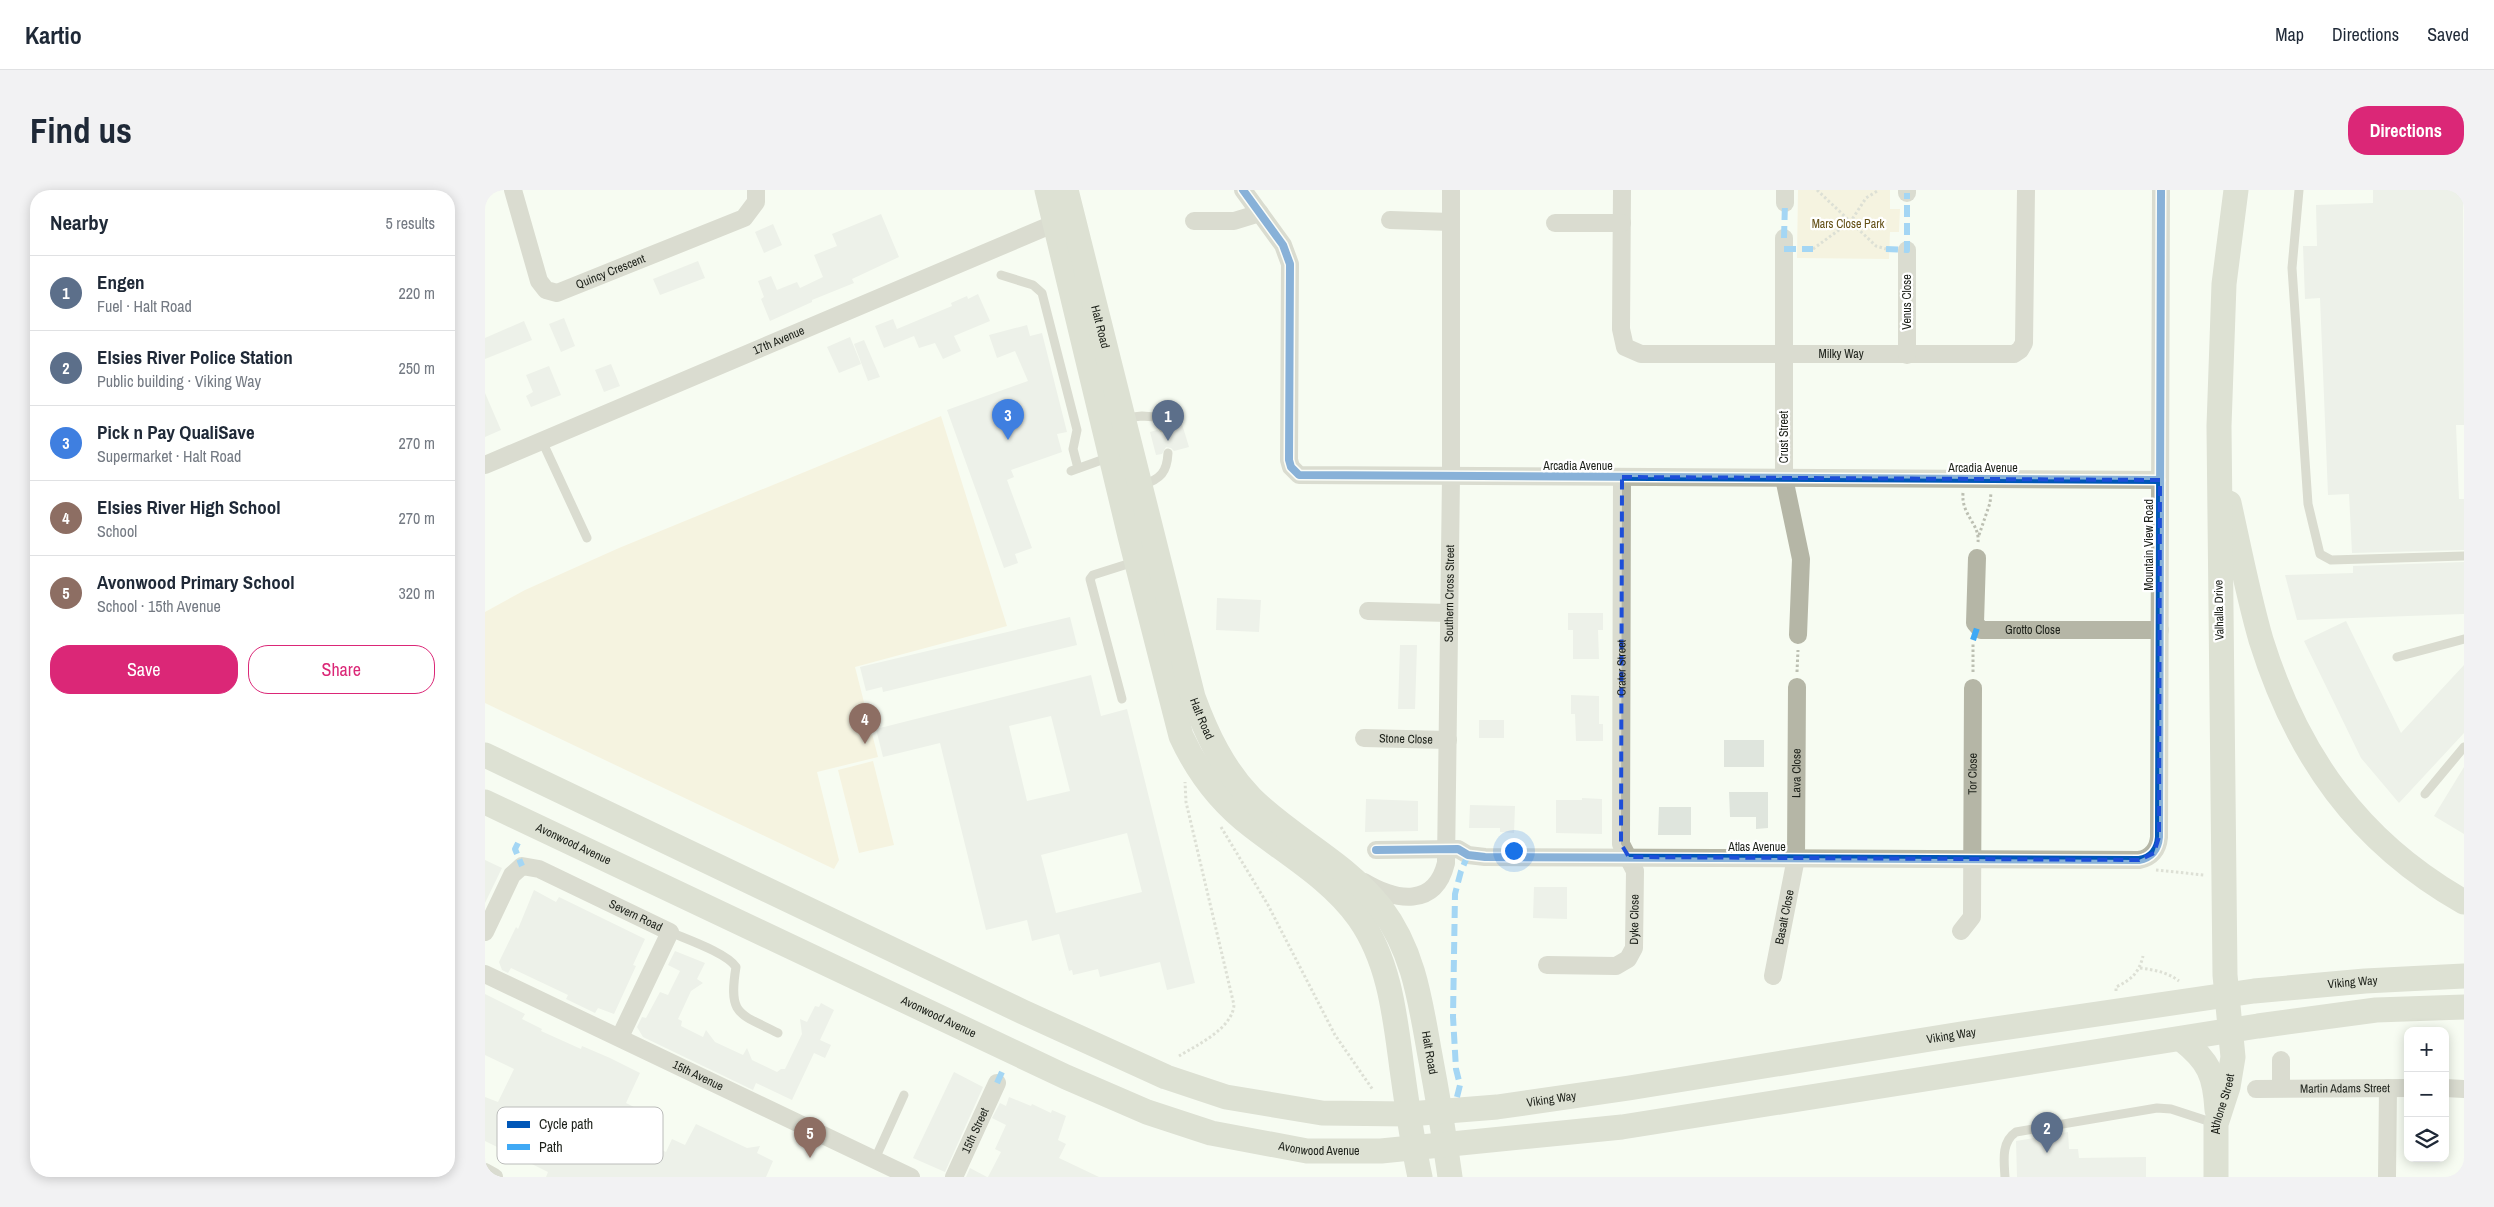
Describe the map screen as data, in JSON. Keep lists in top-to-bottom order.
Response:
{
  "streets": {
    "main road": [
      "Halt Road",
      "Valhalla Drive",
      "Avonwood Avenue",
      "Viking Way",
      "Athlone Street"
    ],
    "street": [
      "Quincy Crescent",
      "Venus Close",
      "17th Avenue",
      "Milky Way",
      "Crust Street",
      "Arcadia Avenue",
      "Mountain View Road",
      "Southern Cross Street",
      "Grotto Close",
      "Crater Street",
      "Stone Close",
      "Lava Close",
      "Tor Close",
      "Atlas Avenue",
      "Severn Road",
      "Basalt Close",
      "Dyke Close",
      "15th Avenue",
      "Martin Adams Street",
      "15th Street"
    ]
  },
  "crossings": [
    ["Venus Close", "Milky Way"],
    ["Halt Road", "17th Avenue"],
    ["Halt Road", "Southern Cross Street"],
    ["Halt Road", "Avonwood Avenue"],
    ["Halt Road", "Viking Way"],
    ["Milky Way", "Crust Street"],
    ["Crust Street", "Arcadia Avenue"],
    ["Arcadia Avenue", "Mountain View Road"],
    ["Arcadia Avenue", "Southern Cross Street"],
    ["Arcadia Avenue", "Crater Street"],
    ["Mountain View Road", "Grotto Close"],
    ["Mountain View Road", "Atlas Avenue"],
    ["Southern Cross Street", "Stone Close"],
    ["Southern Cross Street", "Atlas Avenue"],
    ["Valhalla Drive", "Viking Way"],
    ["Valhalla Drive", "Athlone Street"],
    ["Crater Street", "Atlas Avenue"],
    ["Crater Street", "Dyke Close"],
    ["Lava Close", "Atlas Avenue"],
    ["Lava Close", "Basalt Close"],
    ["Tor Close", "Atlas Avenue"],
    ["Atlas Avenue", "Basalt Close"],
    ["Atlas Avenue", "Dyke Close"],
    ["Severn Road", "15th Avenue"]
  ],
  "parks": ["Mars Close Park"],
  "legend": ["Cycle path", "Path"],
  "page": {
    "header": "Kartio",
    "nav": ["Map", "Directions", "Saved"],
    "buttons": [
      "Directions",
      ["Save", "Share"]
    ],
    "title": "Find us",
    "heading": ["Nearby", "5 results"],
    "list": [
      {
        "mark": "1",
        "name": "Engen",
        "note": "Fuel · Halt Road",
        "value": "220 m"
      },
      {
        "mark": "2",
        "name": "Elsies River Police Station",
        "note": "Public building · Viking Way",
        "value": "250 m"
      },
      {
        "mark": "3",
        "name": "Pick n Pay QualiSave",
        "note": "Supermarket · Halt Road",
        "value": "270 m"
      },
      {
        "mark": "4",
        "name": "Elsies River High School",
        "note": "School",
        "value": "270 m"
      },
      {
        "mark": "5",
        "name": "Avonwood Primary School",
        "note": "School · 15th Avenue",
        "value": "320 m"
      }
    ],
    "pins": [
      "3",
      "1",
      "4",
      "2",
      "5"
    ],
    "map_buttons": ["+", "−"]
  }
}
